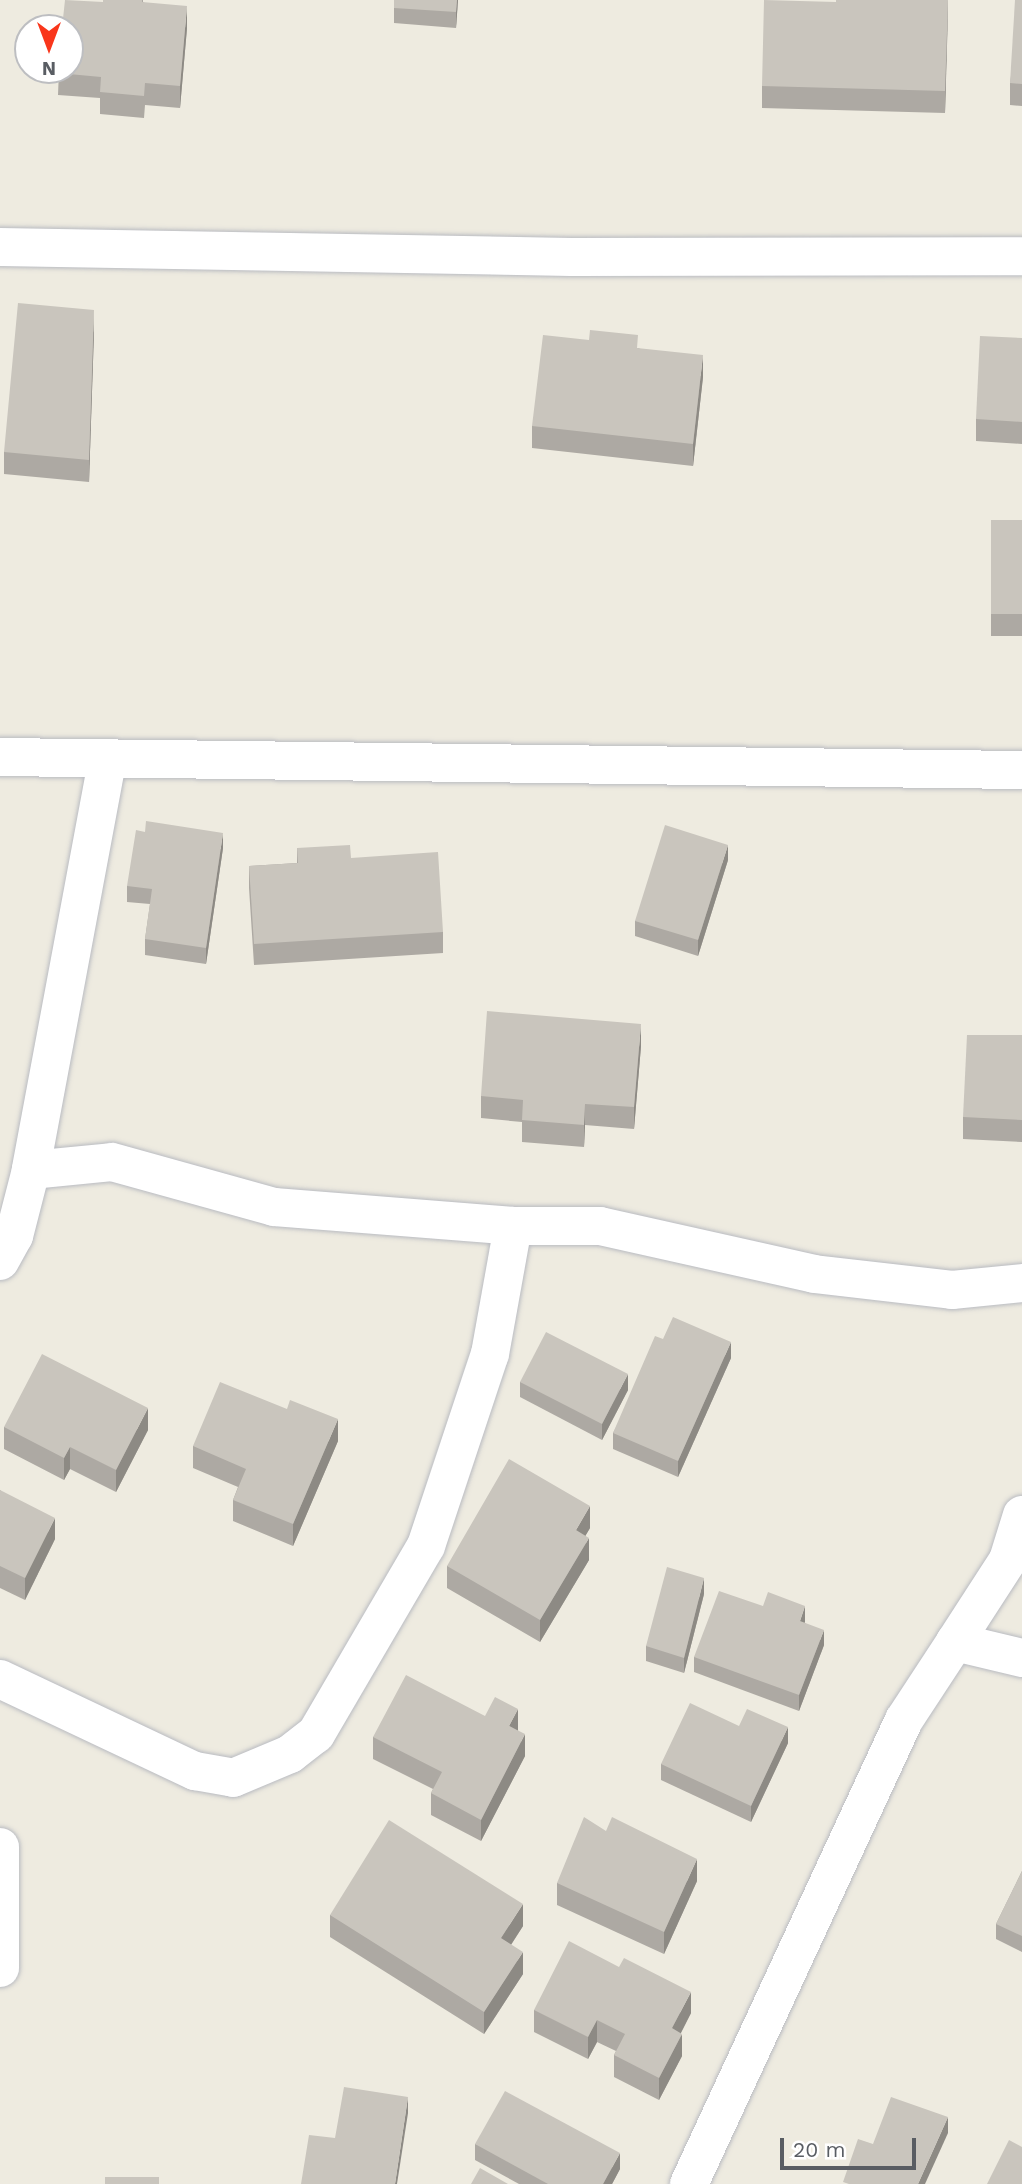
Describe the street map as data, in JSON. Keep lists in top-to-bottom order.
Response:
{
  "scale_bar": "20 m",
  "north": "bottom"
}
